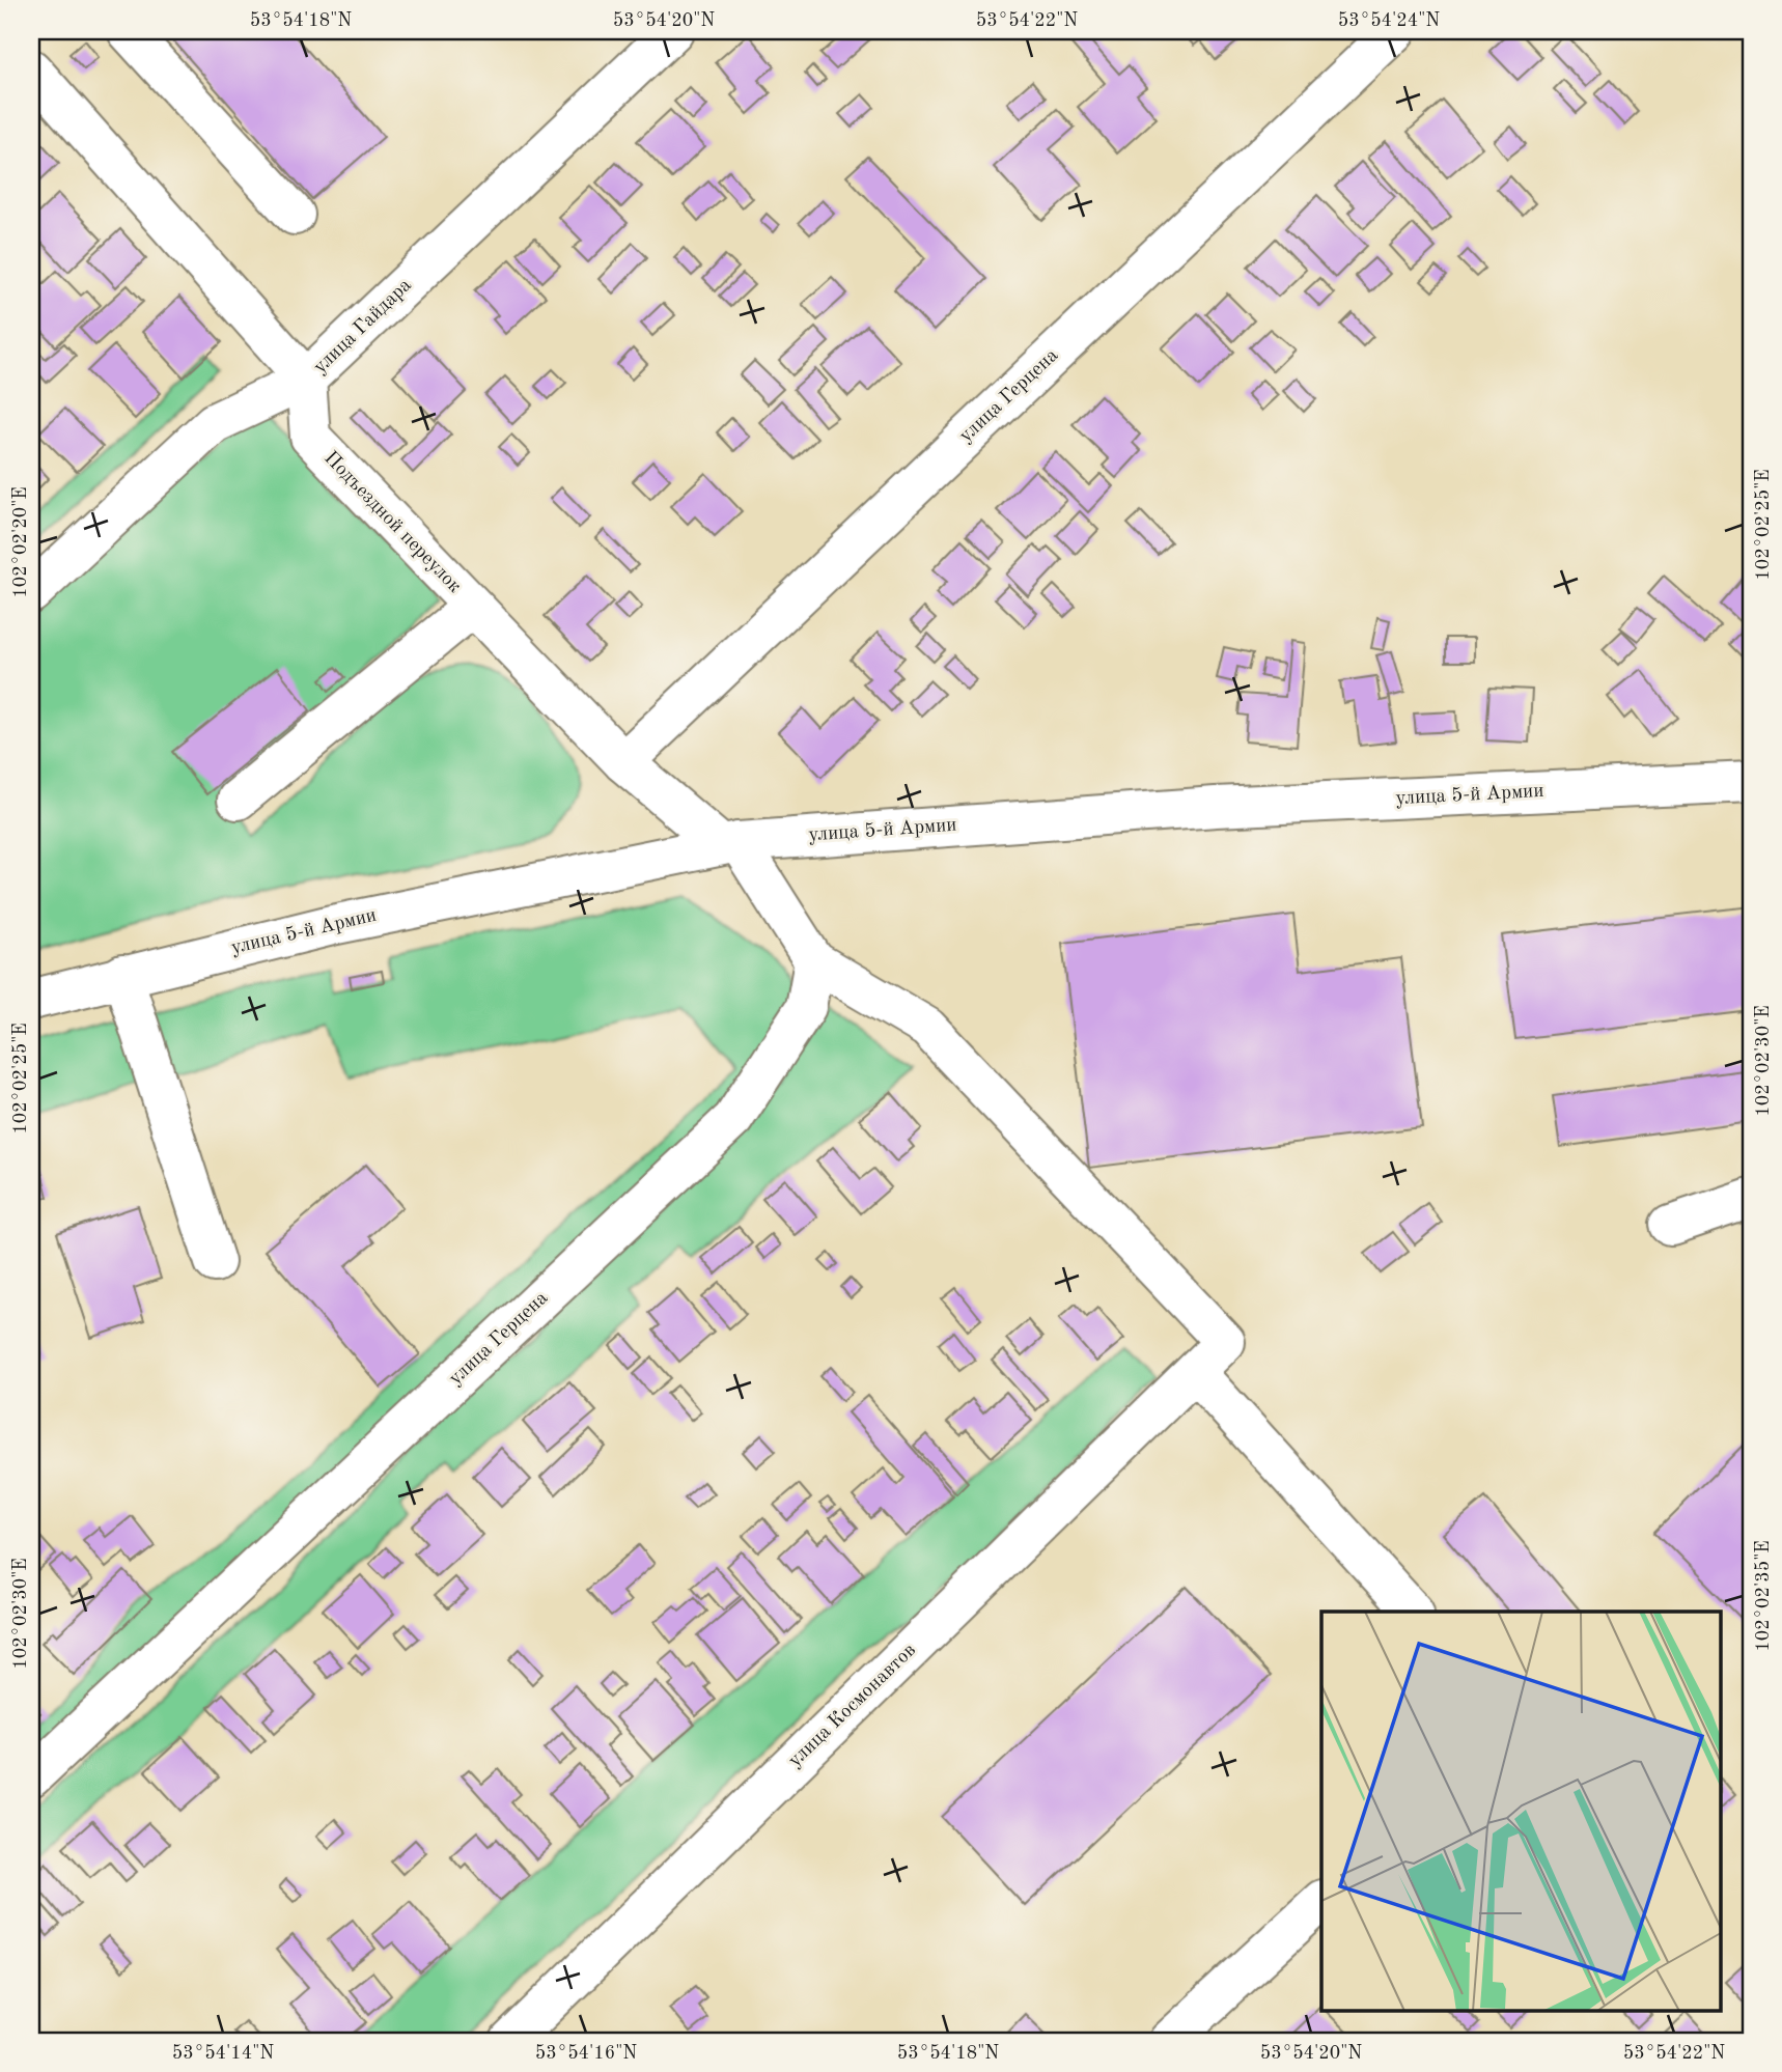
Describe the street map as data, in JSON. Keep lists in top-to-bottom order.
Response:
{
  "streets": {
    "street": [
      "улица Гайдара",
      "улица Герцена",
      "Подъездной переулок",
      "улица 5-й Армии",
      "улица Космонавтов"
    ]
  },
  "crossings": [
    ["улица Гайдара", "Подъездной переулок"],
    ["улица Герцена", "Подъездной переулок"],
    ["улица Герцена", "улица Космонавтов"],
    ["Подъездной переулок", "улица 5-й Армии"]
  ],
  "coordinates": [
    "53°54'18\"N",
    "53°54'20\"N",
    "53°54'22\"N",
    "53°54'24\"N",
    "102°02'25\"E",
    "102°02'20\"E",
    "102°02'30\"E",
    "102°02'35\"E",
    "53°54'14\"N",
    "53°54'16\"N"
  ]
}
